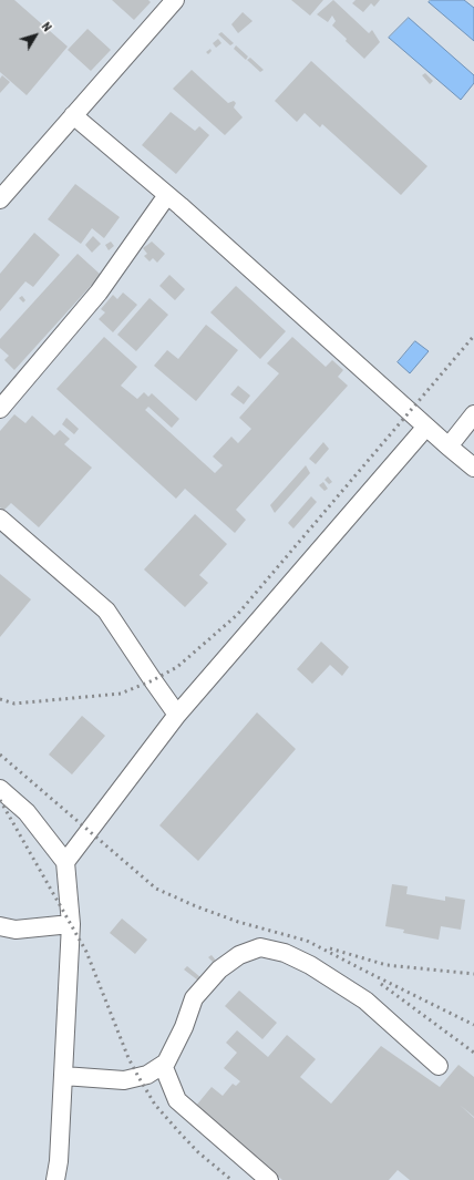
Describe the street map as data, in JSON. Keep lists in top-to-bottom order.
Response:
{
  "north": "top right"
}
